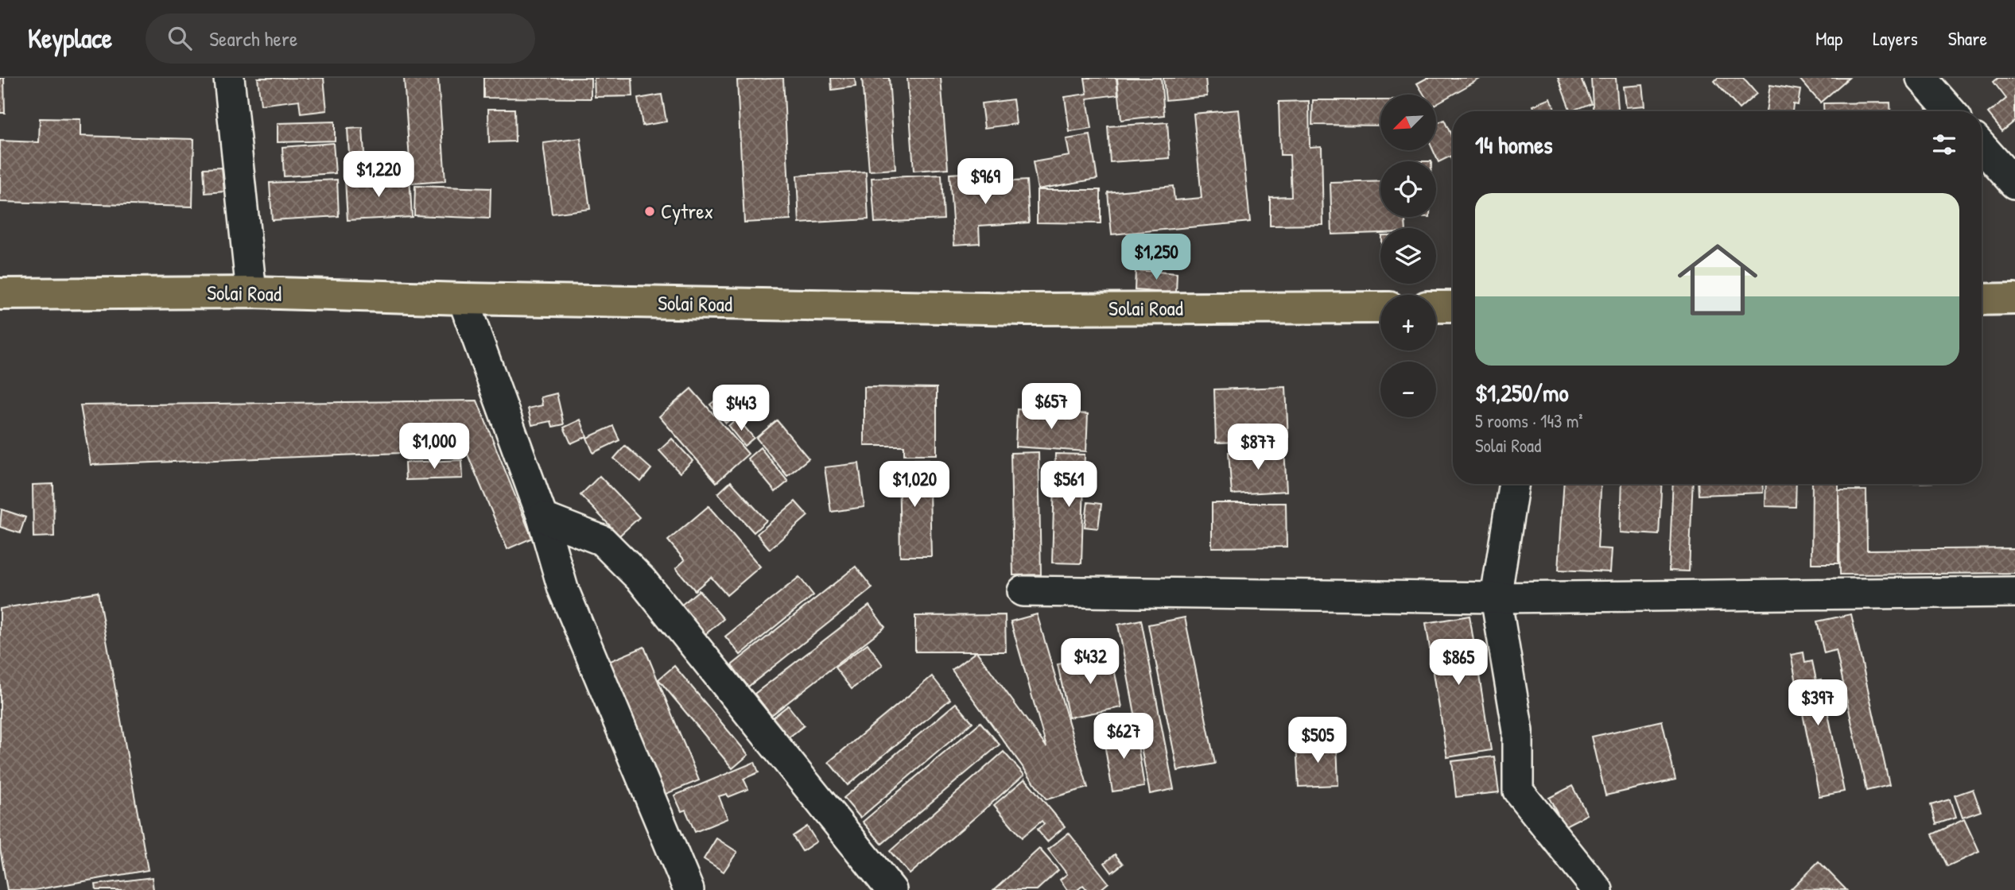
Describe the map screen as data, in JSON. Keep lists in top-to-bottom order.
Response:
{
  "streets": {
    "highway": ["Solai Road"]
  },
  "places": ["Cytrex"],
  "north": "bottom left",
  "page": {
    "header": "Keyplace",
    "search": "Search here",
    "nav": ["Map", "Layers", "Share"],
    "map_buttons": ["+", "−"],
    "heading": "14 homes",
    "price": [
      "$1,220",
      "$969",
      "$1,250",
      "$657",
      "$443",
      "$1,000",
      "$877",
      "$1,020",
      "$561",
      "$432",
      "$865",
      "$397",
      "$627",
      "$505"
    ],
    "list": [
      {
        "name": "$1,250/mo",
        "note": "5 rooms · 143 m² · Solai Road"
      }
    ]
  }
}
